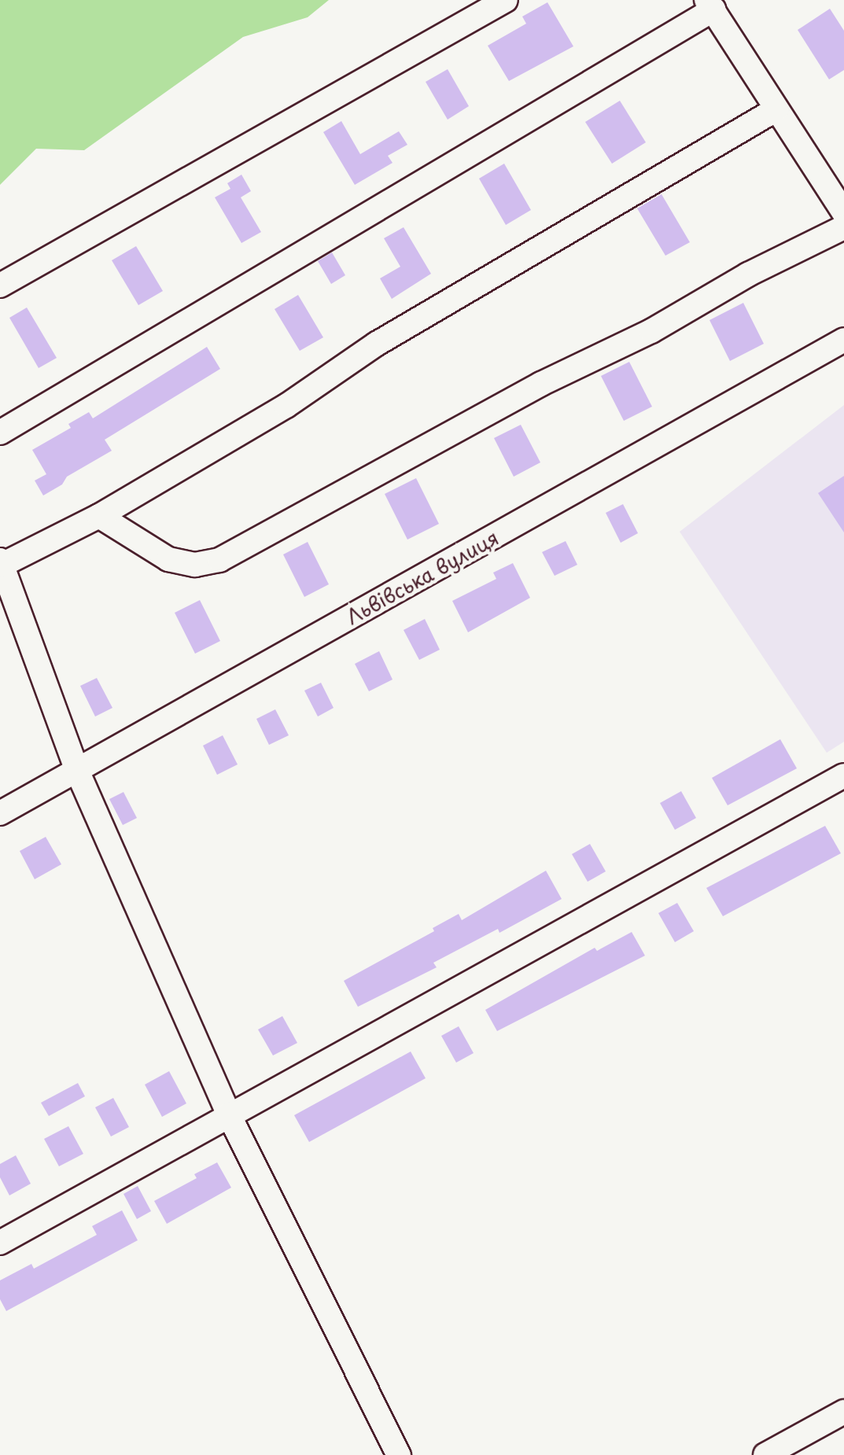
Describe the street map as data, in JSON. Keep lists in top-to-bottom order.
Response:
{
  "streets": {
    "street": ["Львівська вулиця"]
  }
}
